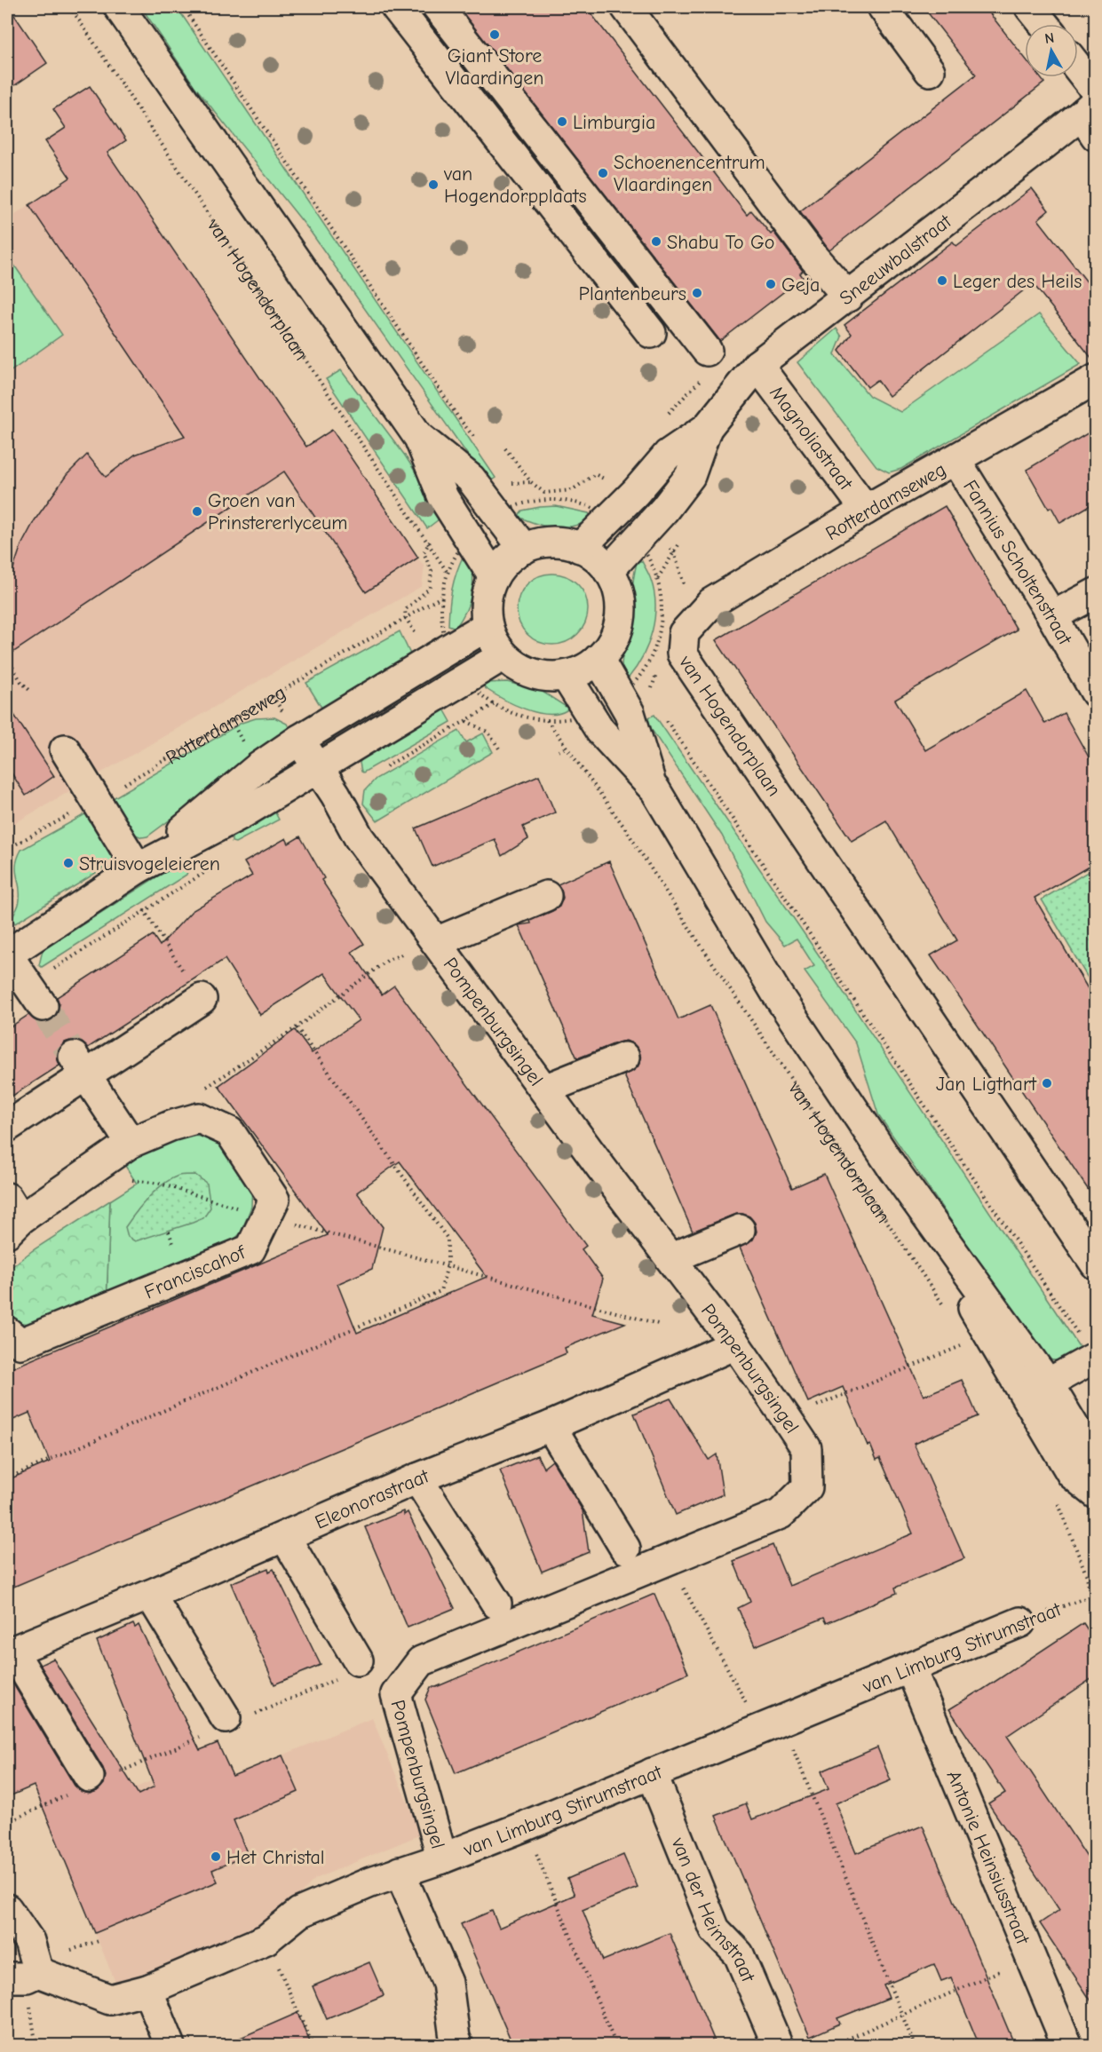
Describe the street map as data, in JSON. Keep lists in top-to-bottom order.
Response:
{
  "streets": {
    "street": [
      "Sneeuwbalstraat",
      "van Hogendorplaan",
      "Magnoliastraat",
      "Rotterdamseweg",
      "Fannius Scholtenstraat",
      "Pompenburgsingel",
      "Franciscahof",
      "Eleonorastraat",
      "van Limburg Stirumstraat",
      "Antonie Heinsiusstraat",
      "van der Heimstraat"
    ]
  },
  "crossings": [
    ["Sneeuwbalstraat", "van Hogendorplaan"],
    ["Sneeuwbalstraat", "Magnoliastraat"],
    ["van Hogendorplaan", "Rotterdamseweg"],
    ["Magnoliastraat", "Rotterdamseweg"],
    ["Rotterdamseweg", "Fannius Scholtenstraat"],
    ["Pompenburgsingel", "Eleonorastraat"],
    ["Pompenburgsingel", "van Limburg Stirumstraat"],
    ["van Limburg Stirumstraat", "Antonie Heinsiusstraat"],
    ["van Limburg Stirumstraat", "van der Heimstraat"]
  ],
  "places": [
    "Giant Store Vlaardingen",
    "Limburgia",
    "Schoenencentrum Vlaardingen",
    "van Hogendorpplaats",
    "Shabu To Go",
    "Leger des Heils",
    "Geja",
    "Plantenbeurs",
    "Groen van Prinstererlyceum",
    "Struisvogeleieren",
    "Jan Ligthart",
    "Het Christal"
  ],
  "north": "top"
}
